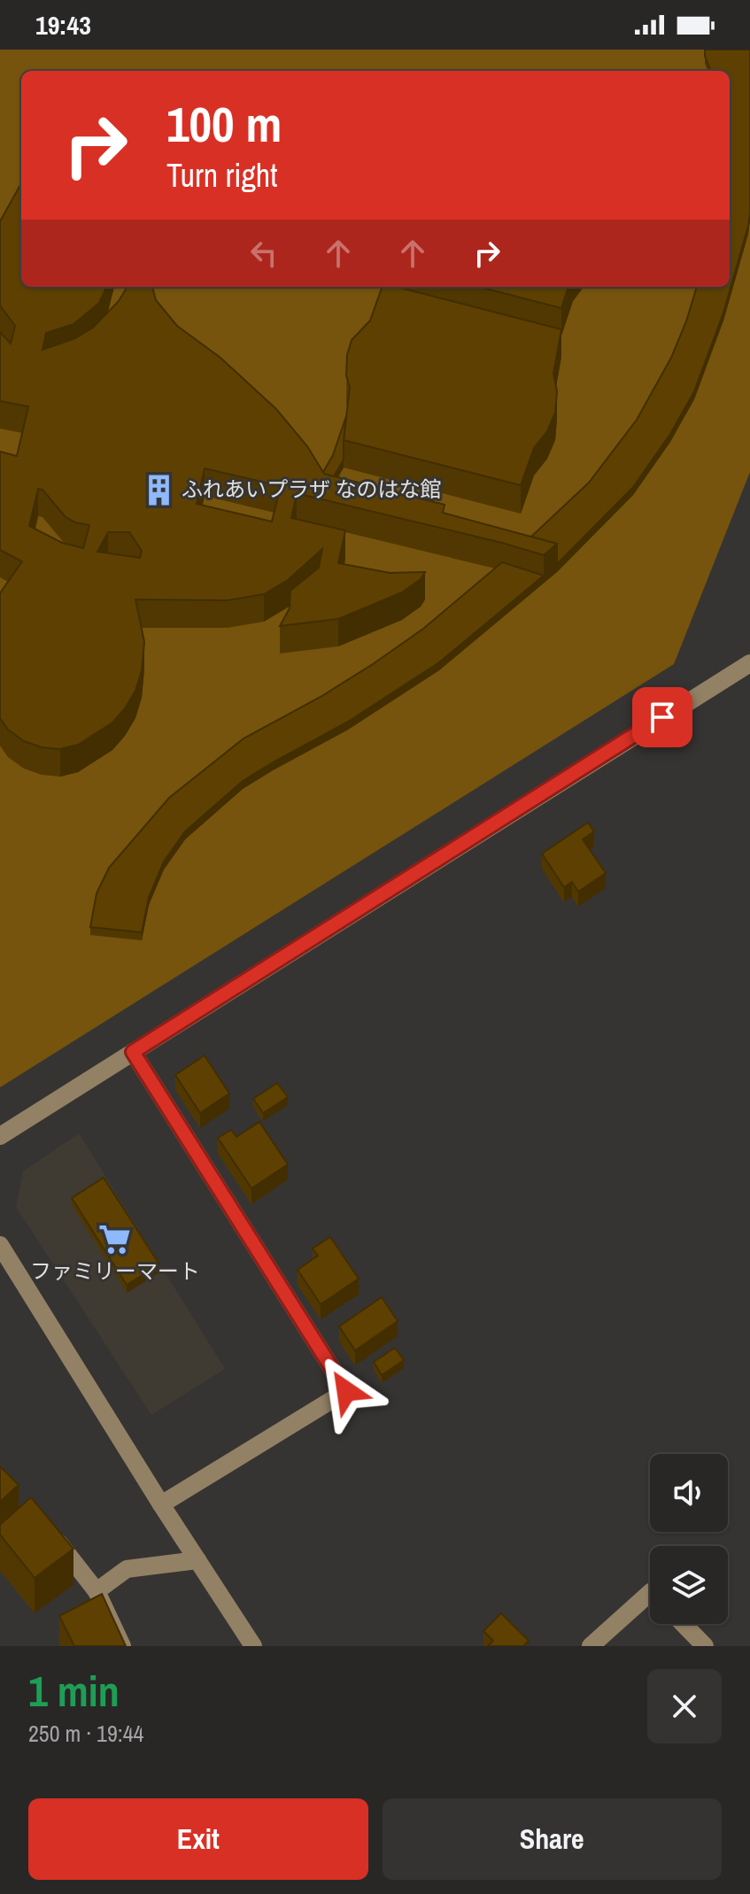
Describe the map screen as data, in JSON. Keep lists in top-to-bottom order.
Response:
{
  "places": {
    "building": ["ふれあいプラザ なのはな館"],
    "supermarket": ["ファミリーマート"]
  },
  "page": {
    "status": "19:43",
    "turn": ["100 m", "Turn right"],
    "heading": ["1 min", "250 m · 19:44"],
    "buttons": ["Exit", "Share"]
  }
}
